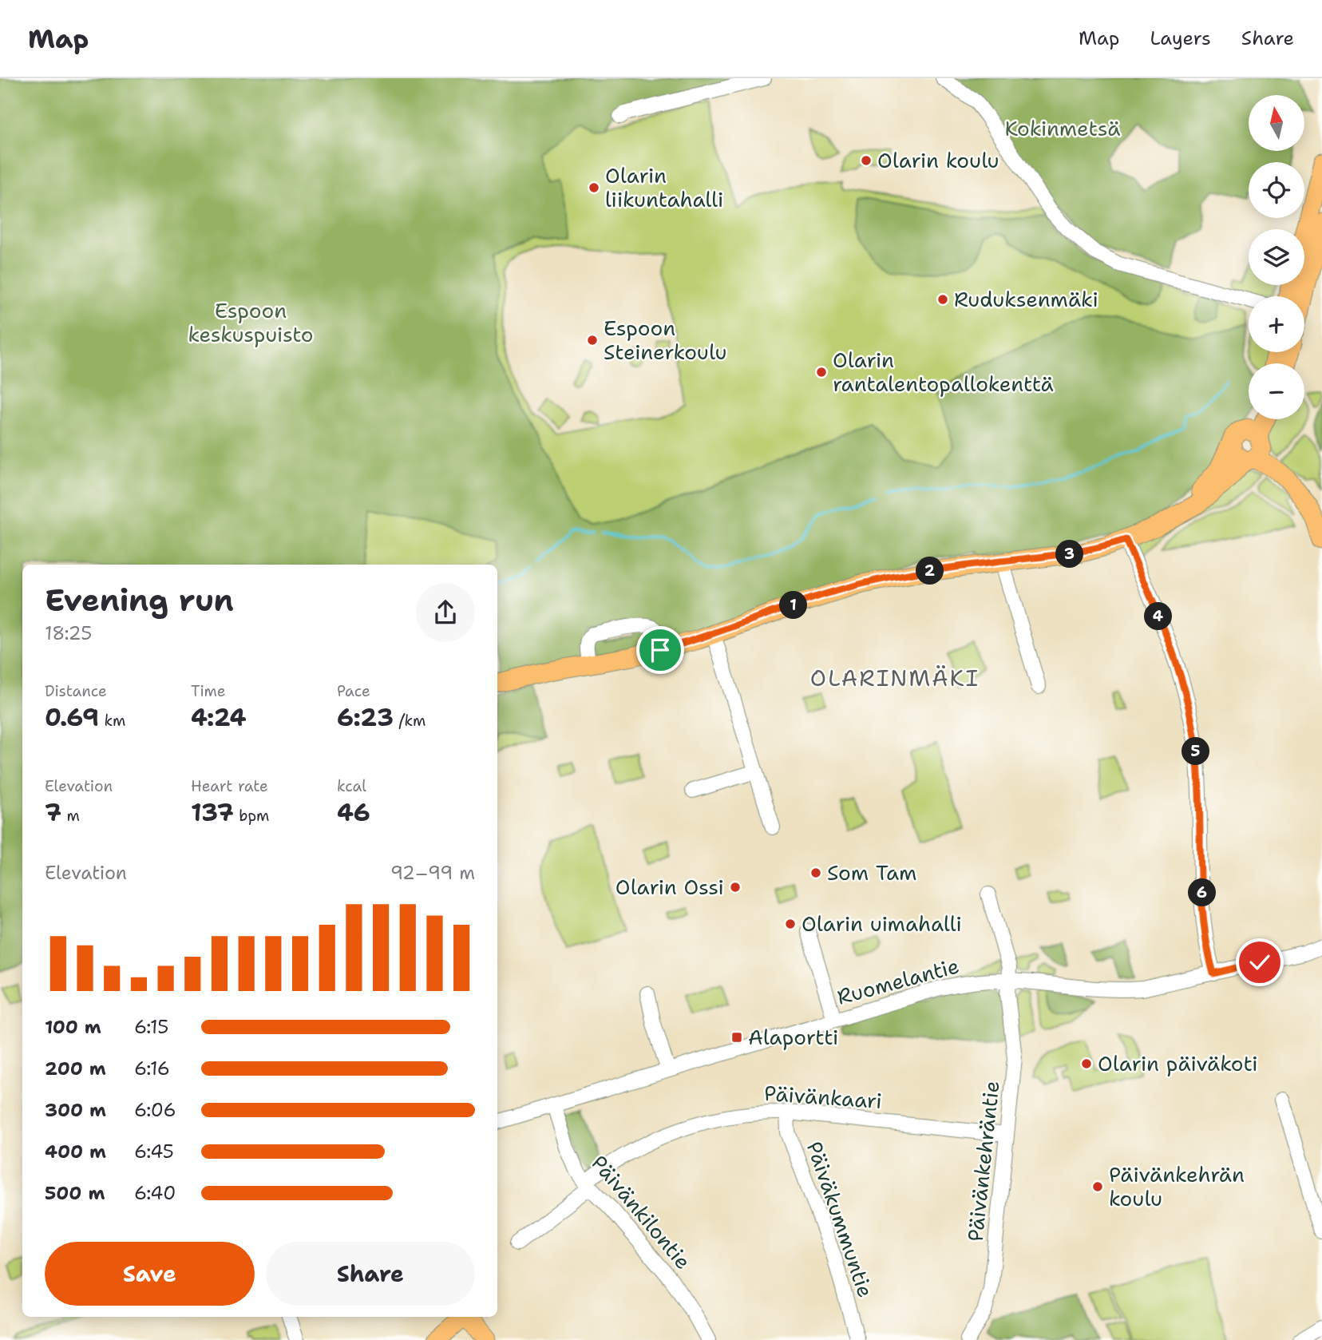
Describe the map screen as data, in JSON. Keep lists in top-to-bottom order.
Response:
{
  "streets": {
    "street": [
      "Ruomelantie",
      "Päivänkaari",
      "Päivänkehräntie",
      "Päivänkilontie",
      "Päiväkummuntie"
    ]
  },
  "crossings": [
    ["Ruomelantie", "Päivänkehräntie"],
    ["Ruomelantie", "Päivänkilontie"],
    ["Päivänkaari", "Päivänkehräntie"],
    ["Päivänkaari", "Päivänkilontie"],
    ["Päivänkaari", "Päiväkummuntie"]
  ],
  "districts": ["OLARINMÄKI"],
  "parks": ["Kokinmetsä", "Espoon keskuspuisto"],
  "places": {
    "other": [
      "Olarin koulu",
      "Olarin liikuntahalli",
      "Ruduksenmäki",
      "Espoon Steinerkoulu",
      "Olarin rantalentopallokenttä",
      "Som Tam",
      "Olarin Ossi",
      "Olarin uimahalli",
      "Olarin päiväkoti",
      "Päivänkehrän koulu"
    ],
    "transit": ["Alaportti"]
  },
  "north": "top",
  "page": {
    "header": "Map",
    "nav": ["Map", "Layers", "Share"],
    "map_buttons": ["+", "−"],
    "pins": [
      "3",
      "2",
      "1",
      "4",
      "5",
      "6"
    ],
    "heading": ["Evening run", "18:25"],
    "stats": [
      ["Distance", "0.69 km"],
      ["Time", "4:24"],
      ["Pace", "6:23 /km"],
      ["Elevation", "7 m"],
      ["Heart rate", "137 bpm"],
      ["kcal", "46"]
    ],
    "chart": ["Elevation", "92–99 m"],
    "list": [
      {
        "name": "100 m",
        "note": "6:15"
      },
      {
        "name": "200 m",
        "note": "6:16"
      },
      {
        "name": "300 m",
        "note": "6:06"
      },
      {
        "name": "400 m",
        "note": "6:45"
      },
      {
        "name": "500 m",
        "note": "6:40"
      }
    ],
    "buttons": ["Save", "Share"]
  }
}
